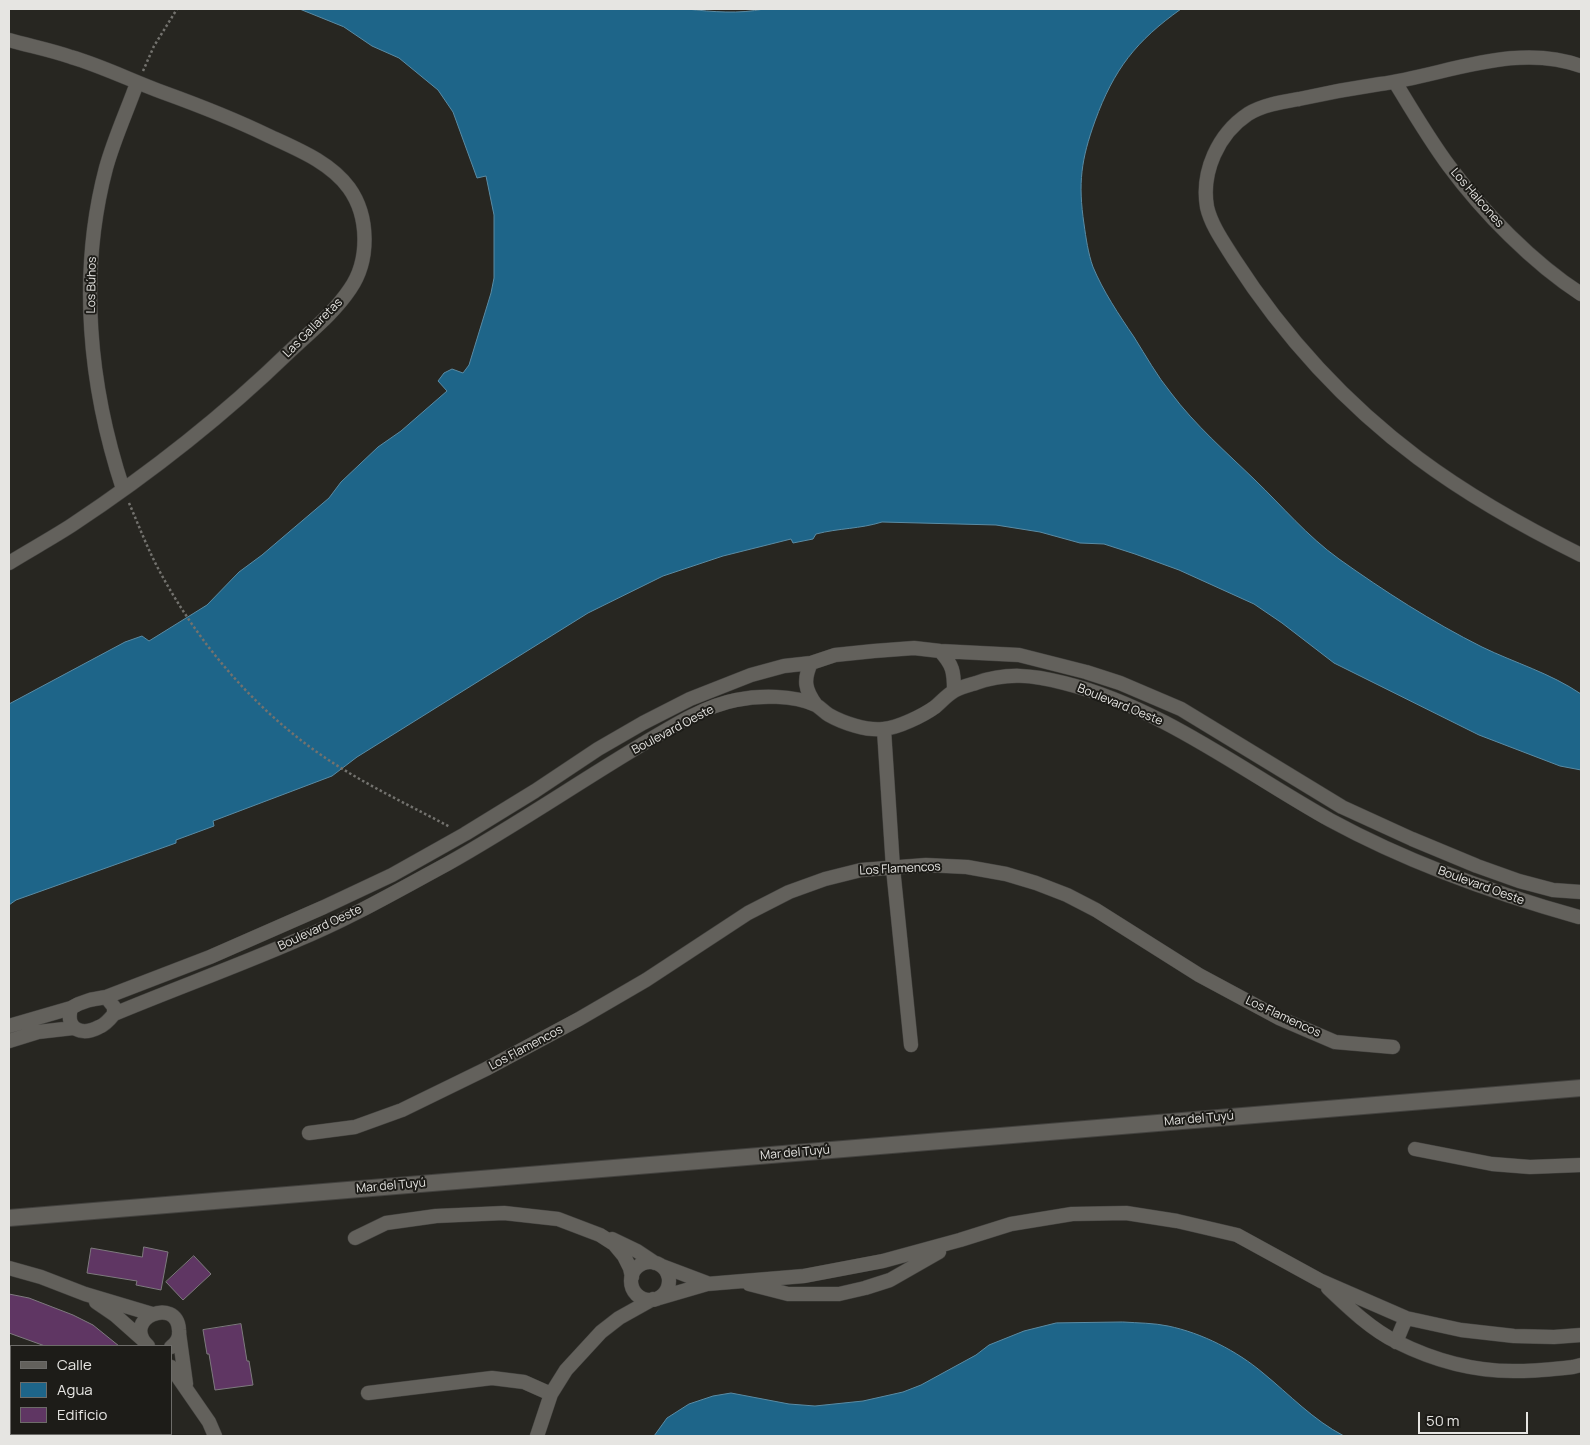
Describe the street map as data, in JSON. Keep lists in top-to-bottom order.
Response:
{
  "streets": {
    "street": [
      "Los Halcones",
      "Los Búhos",
      "Las Gallaretas",
      "Boulevard Oeste",
      "Los Flamencos",
      "Mar del Tuyú"
    ]
  },
  "crossings": [
    ["Los Búhos", "Las Gallaretas"]
  ],
  "legend": ["Calle", "Agua", "Edificio"],
  "scale_bar": "50 m"
}
